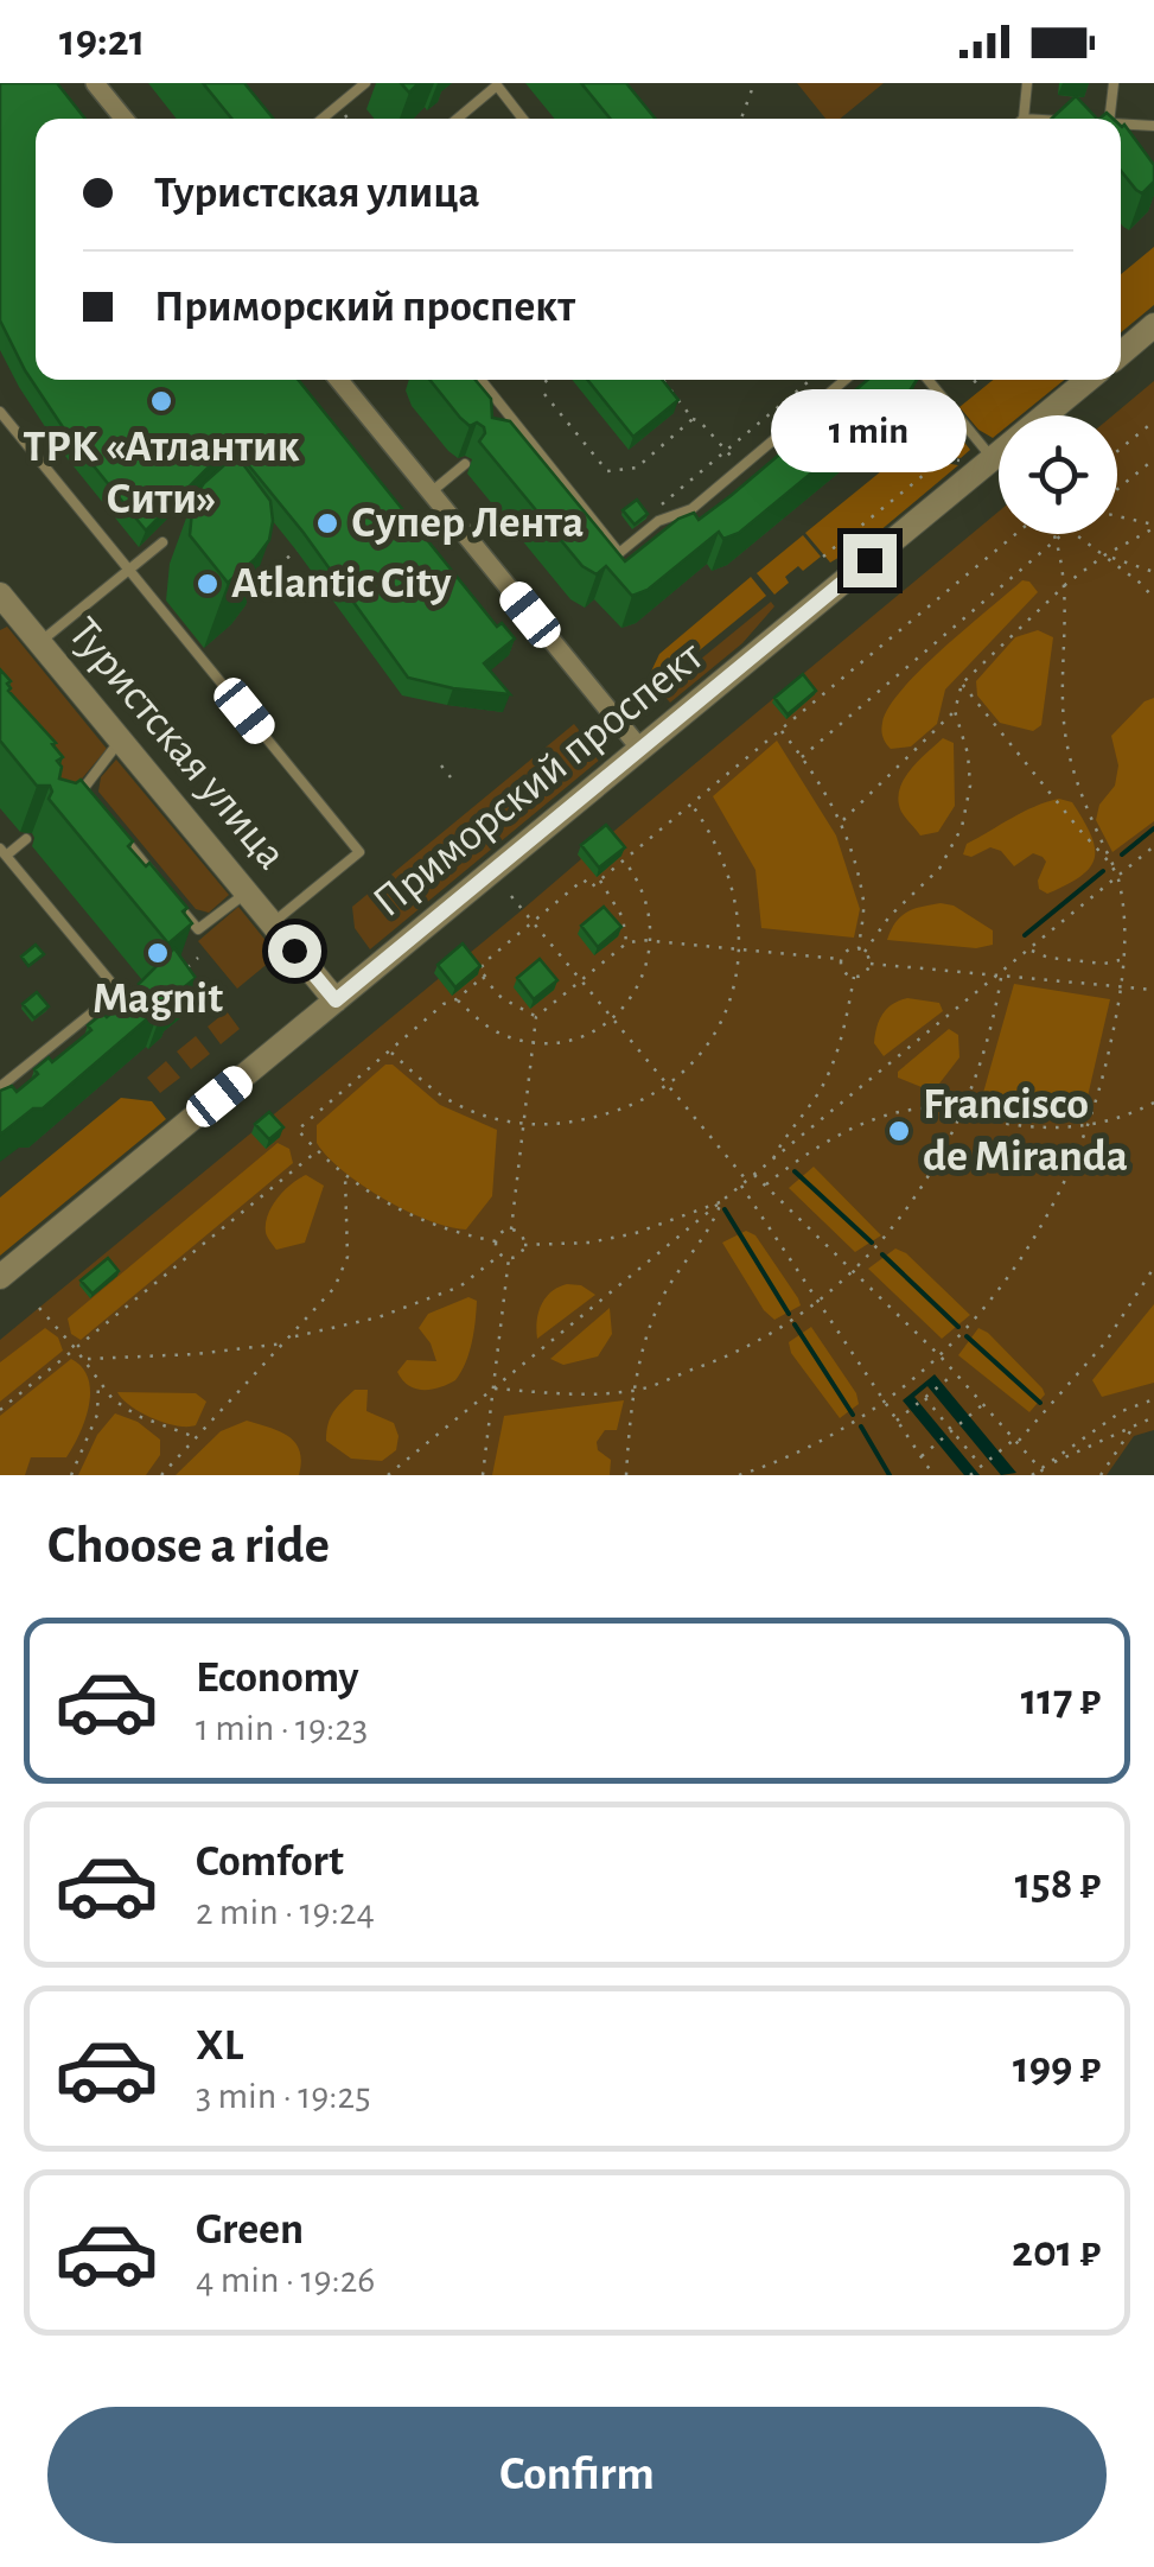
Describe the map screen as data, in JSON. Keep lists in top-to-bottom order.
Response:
{
  "streets": {
    "street": ["Туристская улица", "Приморский проспект"]
  },
  "crossings": [
    ["Туристская улица", "Приморский проспект"]
  ],
  "places": [
    "ТРК «Атлантик Сити»",
    "Супер Лента",
    "Atlantic City",
    "Magnit",
    "Francisco de Miranda"
  ],
  "page": {
    "status": "19:21",
    "banner": ["Туристская улица", "Приморский проспект"],
    "bubble": "1 min",
    "heading": "Choose a ride",
    "list": [
      {
        "name": "Economy",
        "note": "1 min · 19:23",
        "value": "117 ₽"
      },
      {
        "name": "Comfort",
        "note": "2 min · 19:24",
        "value": "158 ₽"
      },
      {
        "name": "XL",
        "note": "3 min · 19:25",
        "value": "199 ₽"
      },
      {
        "name": "Green",
        "note": "4 min · 19:26",
        "value": "201 ₽"
      }
    ],
    "buttons": "Confirm"
  }
}
